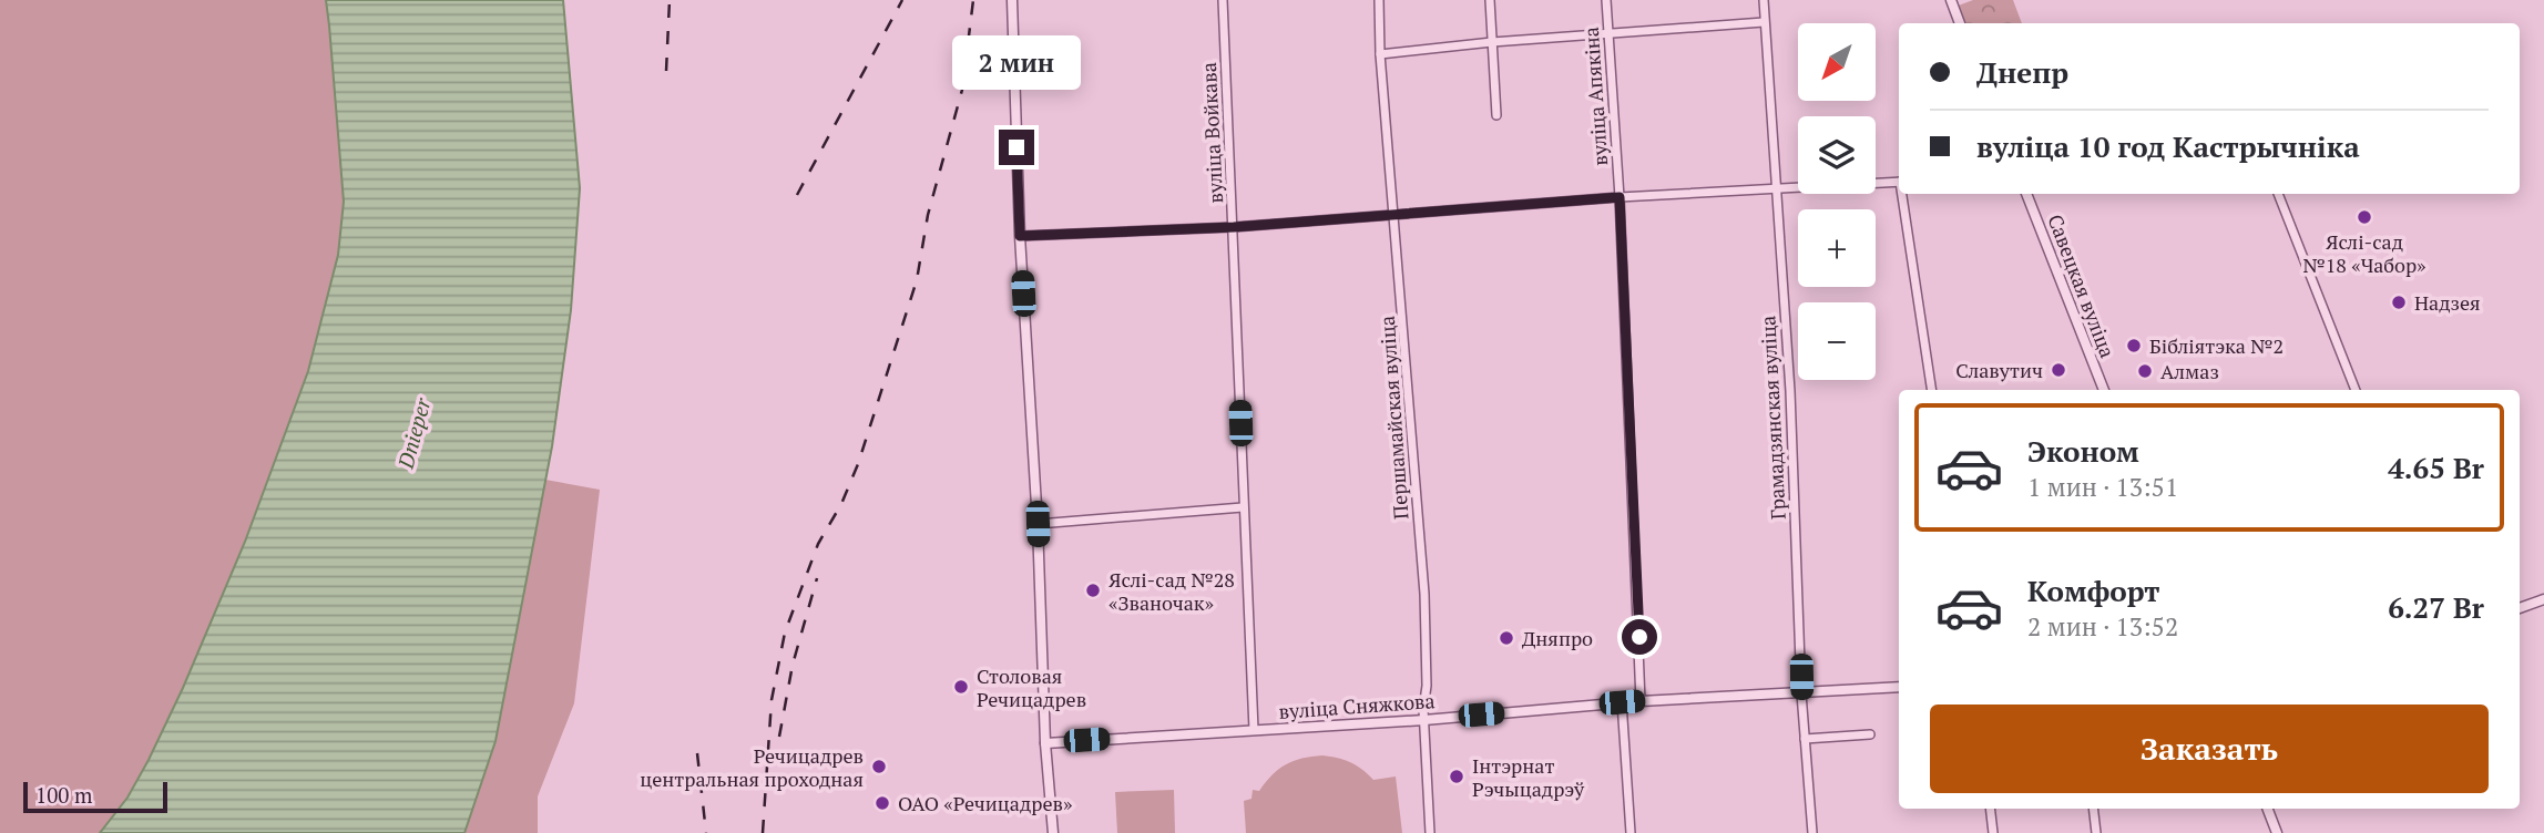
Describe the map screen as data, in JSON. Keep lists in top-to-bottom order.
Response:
{
  "streets": {
    "street": [
      "вуліца Апякіна",
      "вуліца Войкава",
      "Савецкая вуліца",
      "Першамайская вуліца",
      "Грамадзянская вуліца",
      "вуліца Сняжкова"
    ]
  },
  "crossings": [
    ["вуліца Апякіна", "вуліца Сняжкова"],
    ["вуліца Войкава", "вуліца Сняжкова"],
    ["Першамайская вуліца", "вуліца Сняжкова"],
    ["Грамадзянская вуліца", "вуліца Сняжкова"]
  ],
  "water": ["Dnieper"],
  "places": [
    "Яслі-сад №18 «Чабор»",
    "Надзея",
    "Бібліятэка №2",
    "Славутич",
    "Алмаз",
    "Яслі-сад №28 «Званочак»",
    "Дняпро",
    "Столовая Речицадрев",
    "Речицадрев центральная проходная",
    "Інтэрнат Рэчыцадрэў",
    "ОАО «Речицадрев»"
  ],
  "scale_bar": "100 m",
  "north": "bottom left",
  "page": {
    "map_buttons": ["+", "−"],
    "banner": ["Днепр", "вуліца 10 год Кастрычніка"],
    "bubble": "2 мин",
    "list": [
      {
        "name": "Эконом",
        "note": "1 мин · 13:51",
        "value": "4.65 Br"
      },
      {
        "name": "Комфорт",
        "note": "2 мин · 13:52",
        "value": "6.27 Br"
      }
    ],
    "buttons": "Заказать",
    "scale": "100 m"
  }
}
